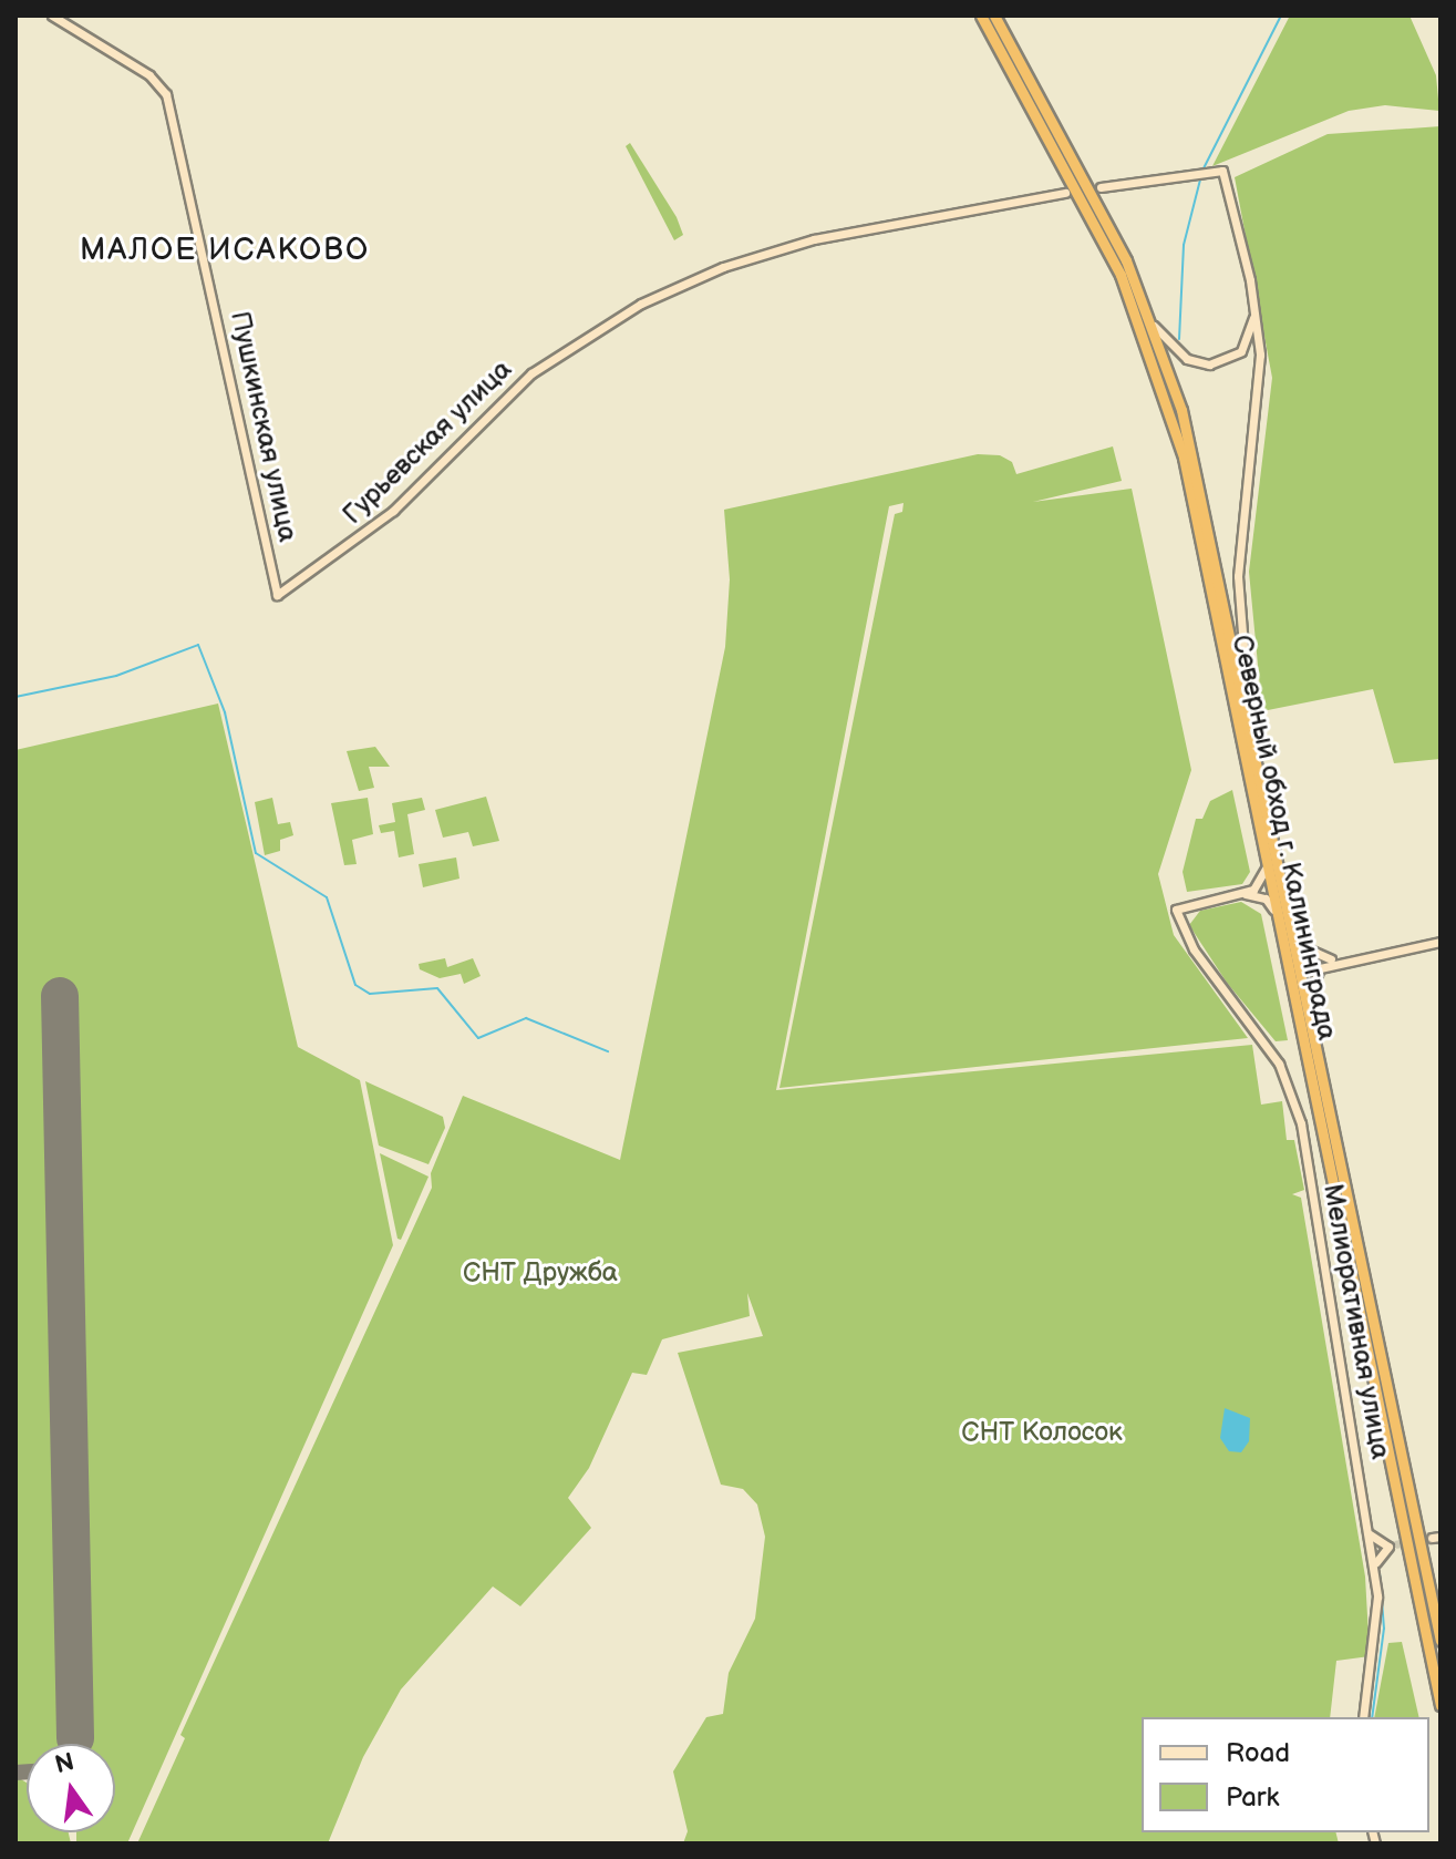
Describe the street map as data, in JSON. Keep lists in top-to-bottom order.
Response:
{
  "streets": {
    "highway": ["Северный обход г. Калининграда"],
    "street": ["Пушкинская улица", "Гурьевская улица", "Мелиоративная улица"]
  },
  "crossings": [
    ["Пушкинская улица", "Гурьевская улица"]
  ],
  "districts": ["МАЛОЕ ИСАКОВО"],
  "parks": ["СНТ Дружба", "СНТ Колосок"],
  "legend": ["Road", "Park"],
  "north": "top"
}
